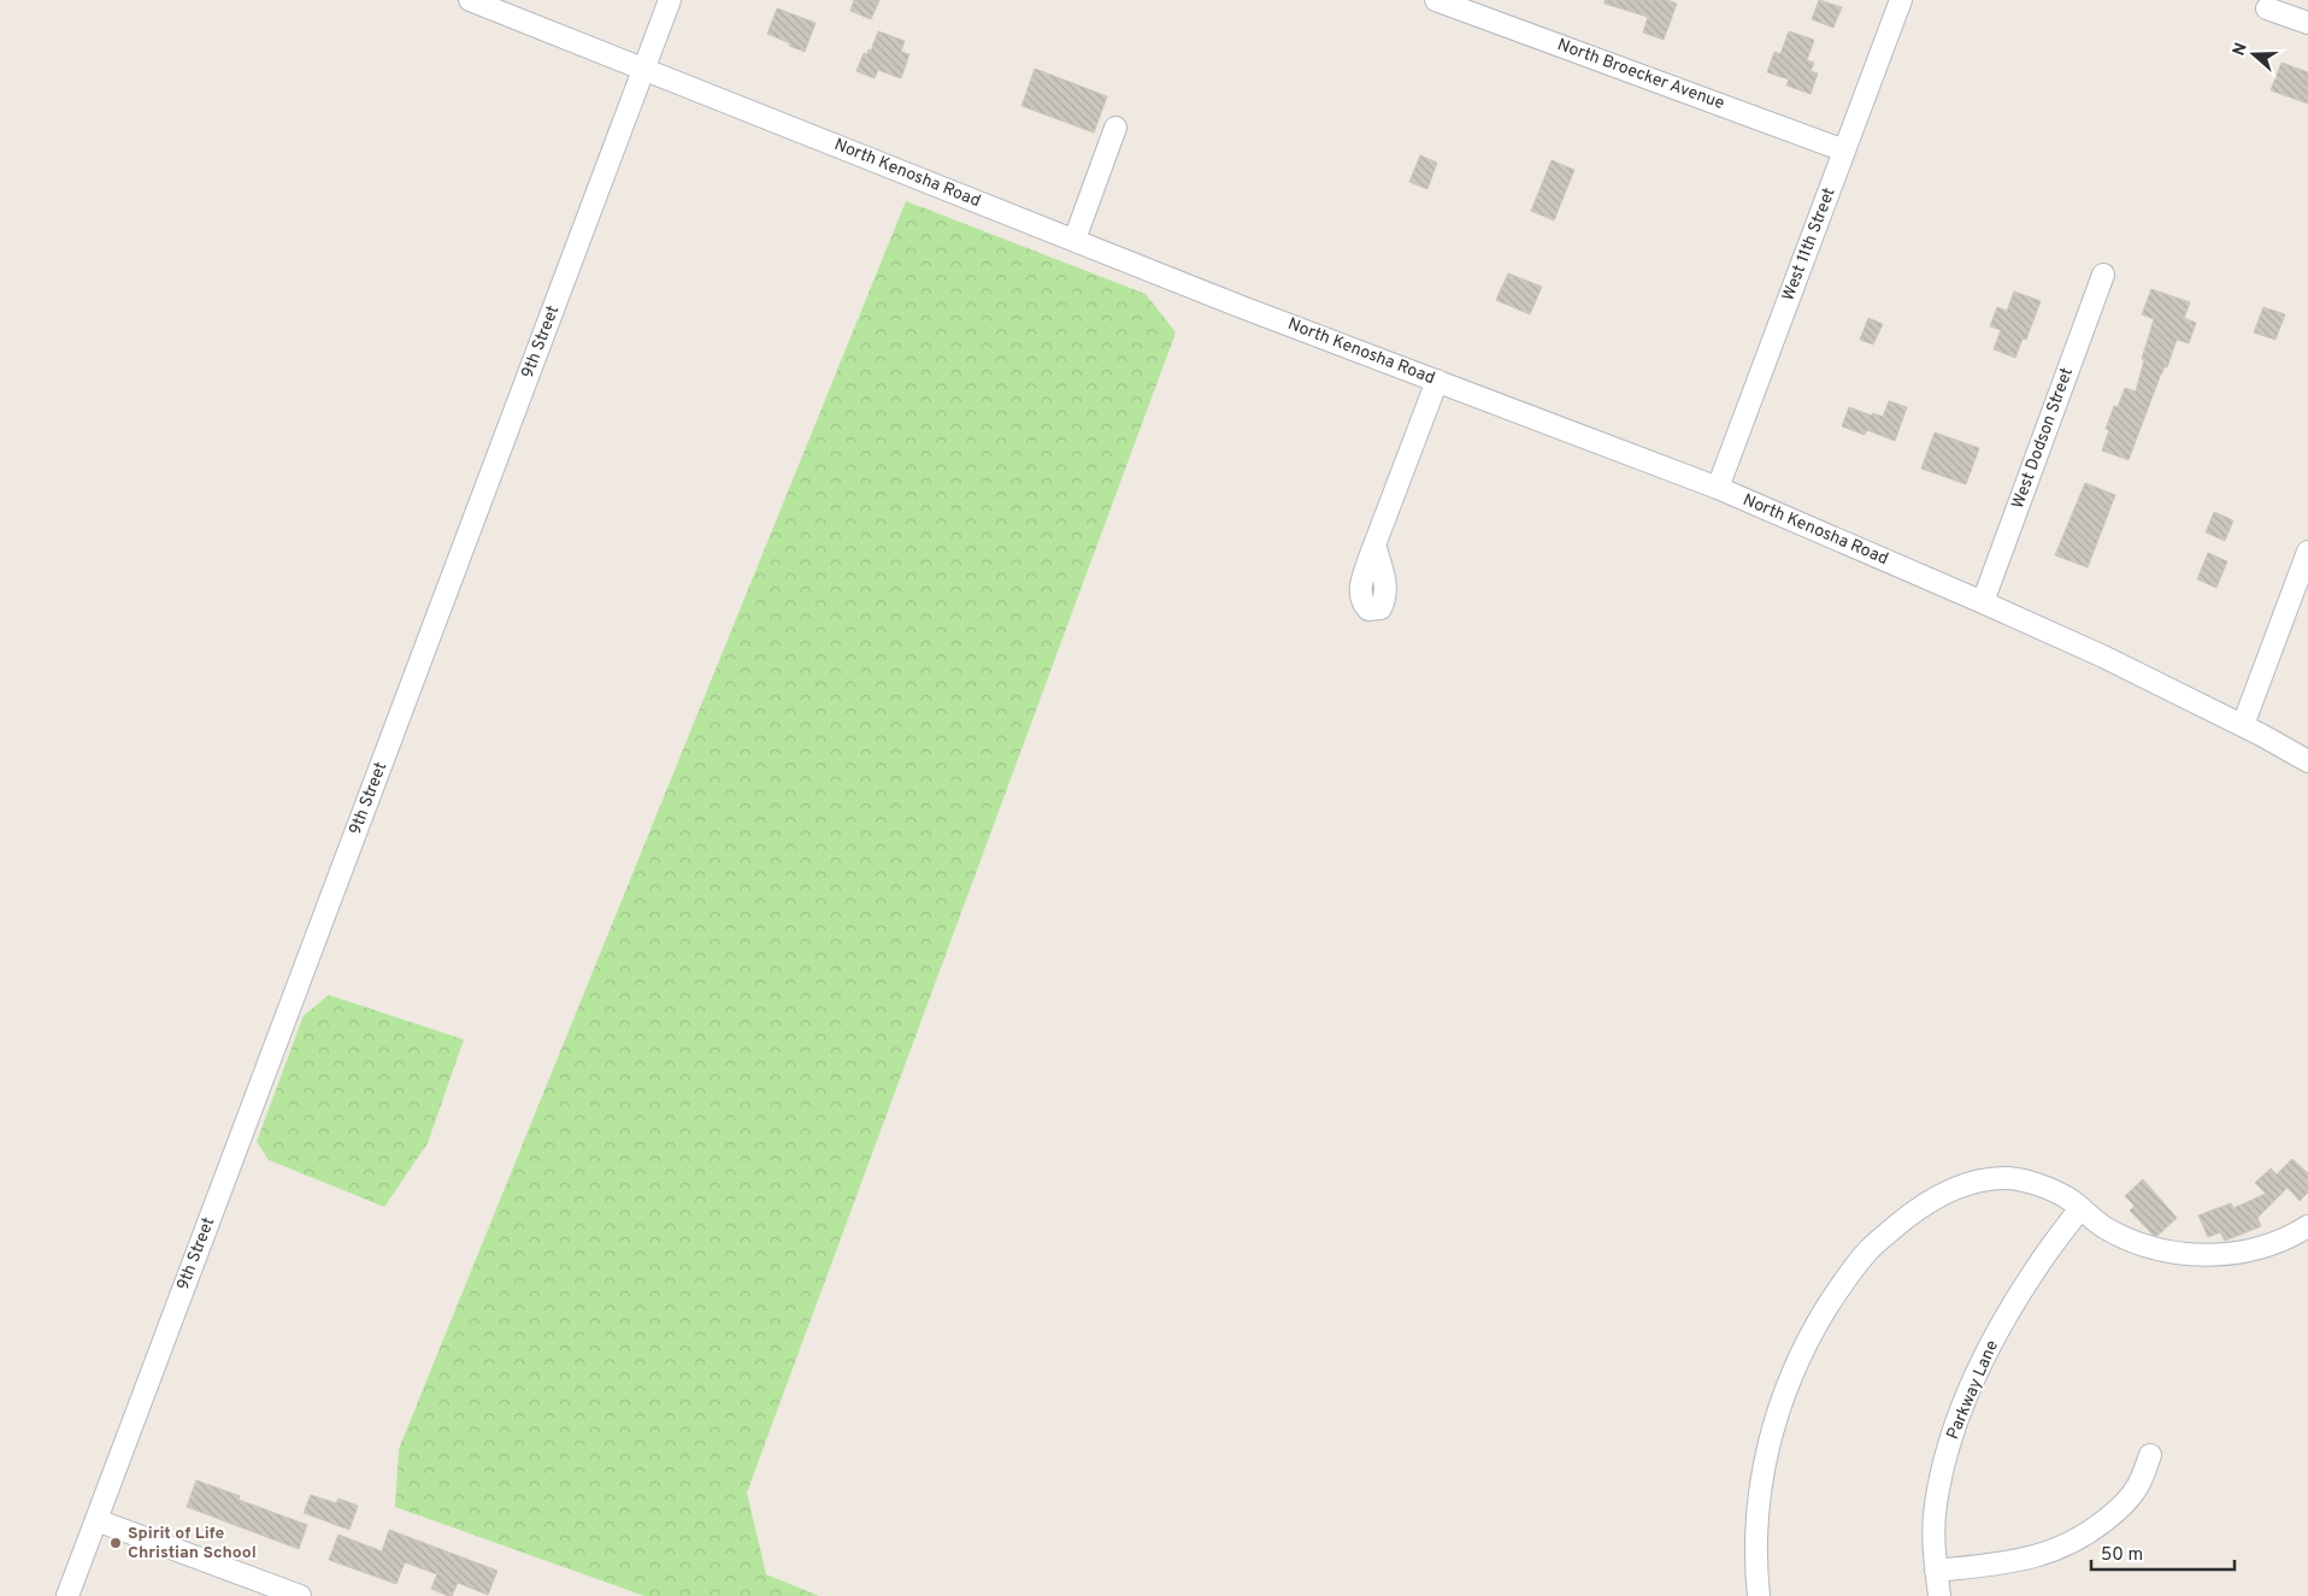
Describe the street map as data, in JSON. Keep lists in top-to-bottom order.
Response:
{
  "streets": {
    "street": [
      "North Broecker Avenue",
      "North Kenosha Road",
      "West 11th Street",
      "9th Street",
      "West Dodson Street",
      "Parkway Lane"
    ]
  },
  "crossings": [
    ["North Broecker Avenue", "West 11th Street"],
    ["North Kenosha Road", "West 11th Street"],
    ["North Kenosha Road", "9th Street"],
    ["North Kenosha Road", "West Dodson Street"]
  ],
  "places": ["Spirit of Life Christian School"],
  "scale_bar": "50 m",
  "north": "left"
}
